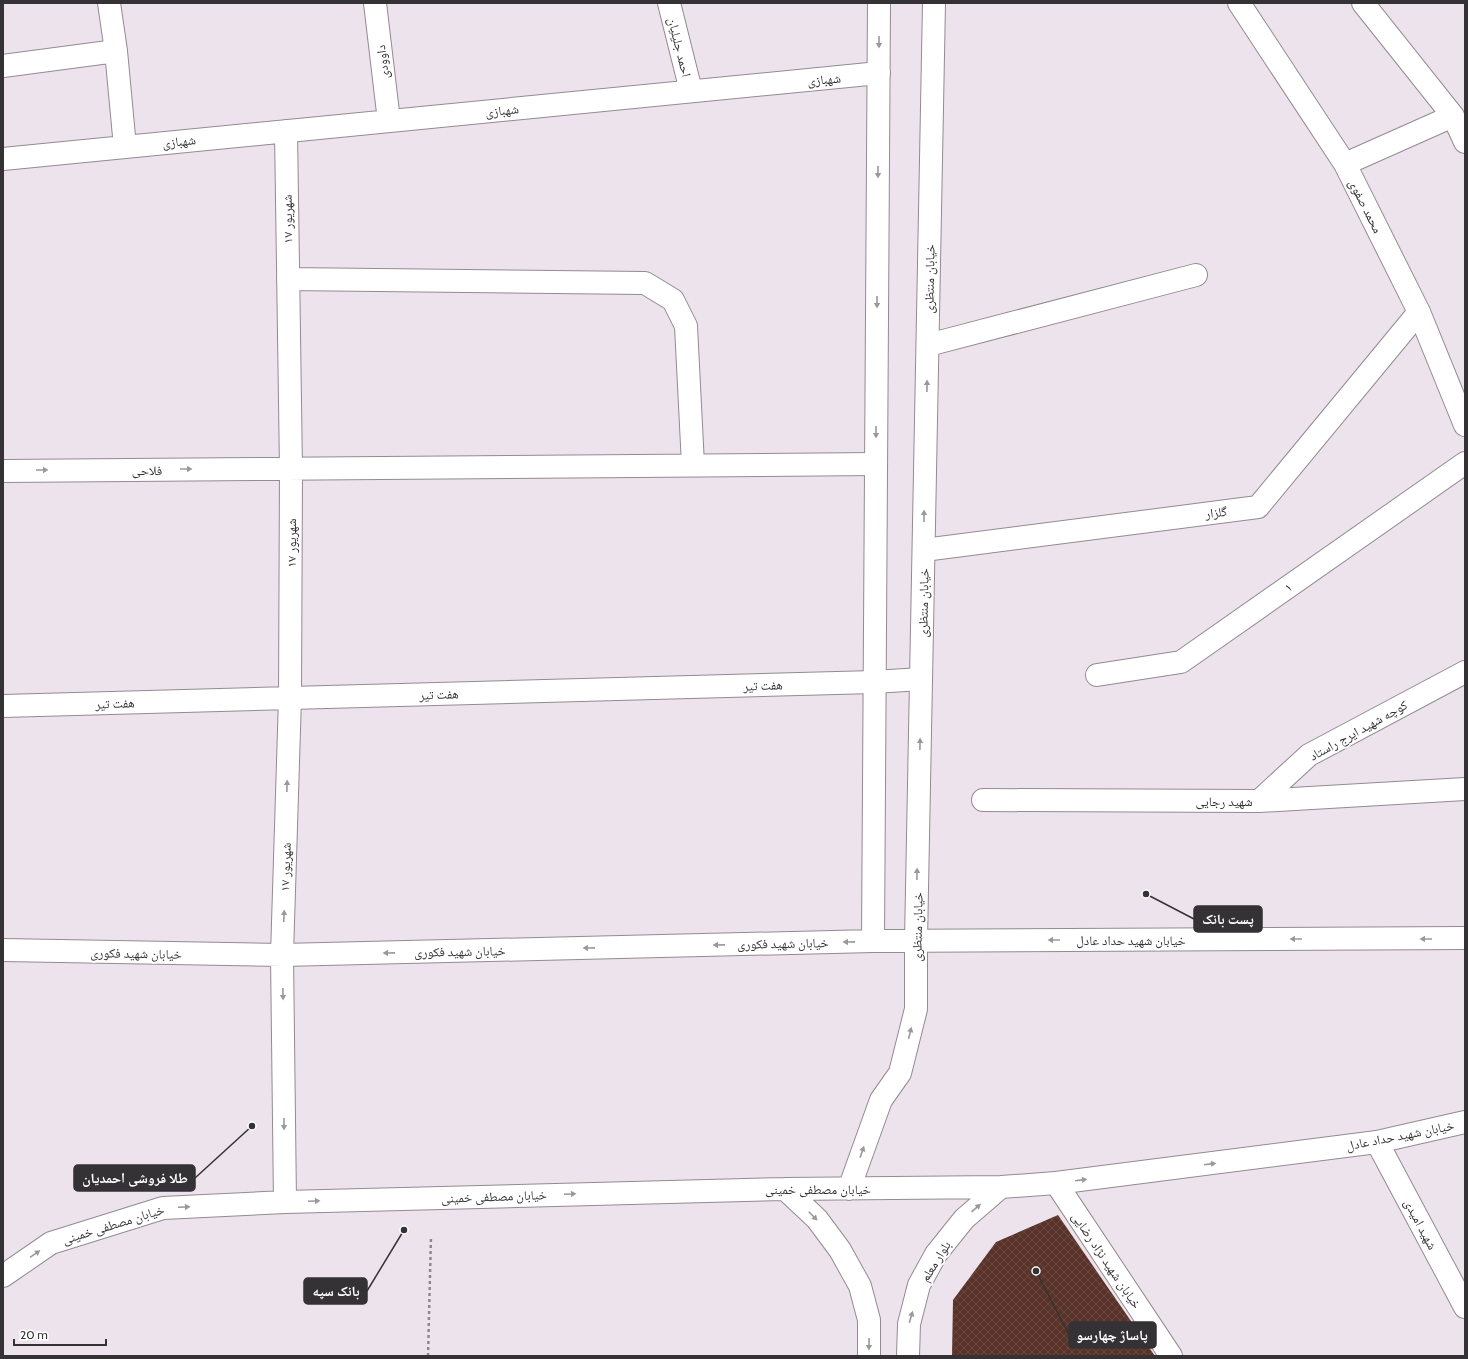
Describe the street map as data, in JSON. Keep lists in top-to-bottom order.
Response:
{
  "streets": {
    "street": [
      "احمد جلیلیان",
      "داوودی",
      "شهبازی",
      "محمد صفوی",
      "۱۷ شهریور",
      "خیابان منتظری",
      "فلاحی",
      "گلزار",
      "۱",
      "هفت تیر",
      "کوچه شهید ایرج راستاد",
      "شهید رجایی",
      "خیابان شهید حداد عادل",
      "خیابان شهید فکوری",
      "خیابان مصطفی خمینی",
      "شهید امیدی",
      "خیابان شهید نژاد رضایی",
      "بلوار معلم"
    ]
  },
  "crossings": [
    ["احمد جلیلیان", "شهبازی"],
    ["داوودی", "شهبازی"],
    ["شهبازی", "۱۷ شهریور"],
    ["محمد صفوی", "گلزار"],
    ["۱۷ شهریور", "فلاحی"],
    ["۱۷ شهریور", "هفت تیر"],
    ["۱۷ شهریور", "خیابان شهید فکوری"],
    ["۱۷ شهریور", "خیابان مصطفی خمینی"],
    ["خیابان منتظری", "گلزار"],
    ["خیابان منتظری", "هفت تیر"],
    ["خیابان منتظری", "خیابان شهید حداد عادل"],
    ["خیابان منتظری", "خیابان شهید فکوری"],
    ["خیابان منتظری", "خیابان مصطفی خمینی"],
    ["کوچه شهید ایرج راستاد", "شهید رجایی"],
    ["خیابان شهید حداد عادل", "خیابان شهید فکوری"],
    ["خیابان شهید حداد عادل", "خیابان مصطفی خمینی"],
    ["خیابان شهید حداد عادل", "شهید امیدی"],
    ["خیابان شهید حداد عادل", "خیابان شهید نژاد رضایی"],
    ["خیابان شهید حداد عادل", "بلوار معلم"],
    ["خیابان مصطفی خمینی", "بلوار معلم"]
  ],
  "one_way": ["خیابان شهید فکوری", "خیابان مصطفی خمینی", "بلوار معلم"],
  "places": [
    "پست بانک",
    "طلا فروشی احمدیان",
    "بانک سپه",
    "پاساژ چهارسو"
  ],
  "scale_bar": "20 m"
}
